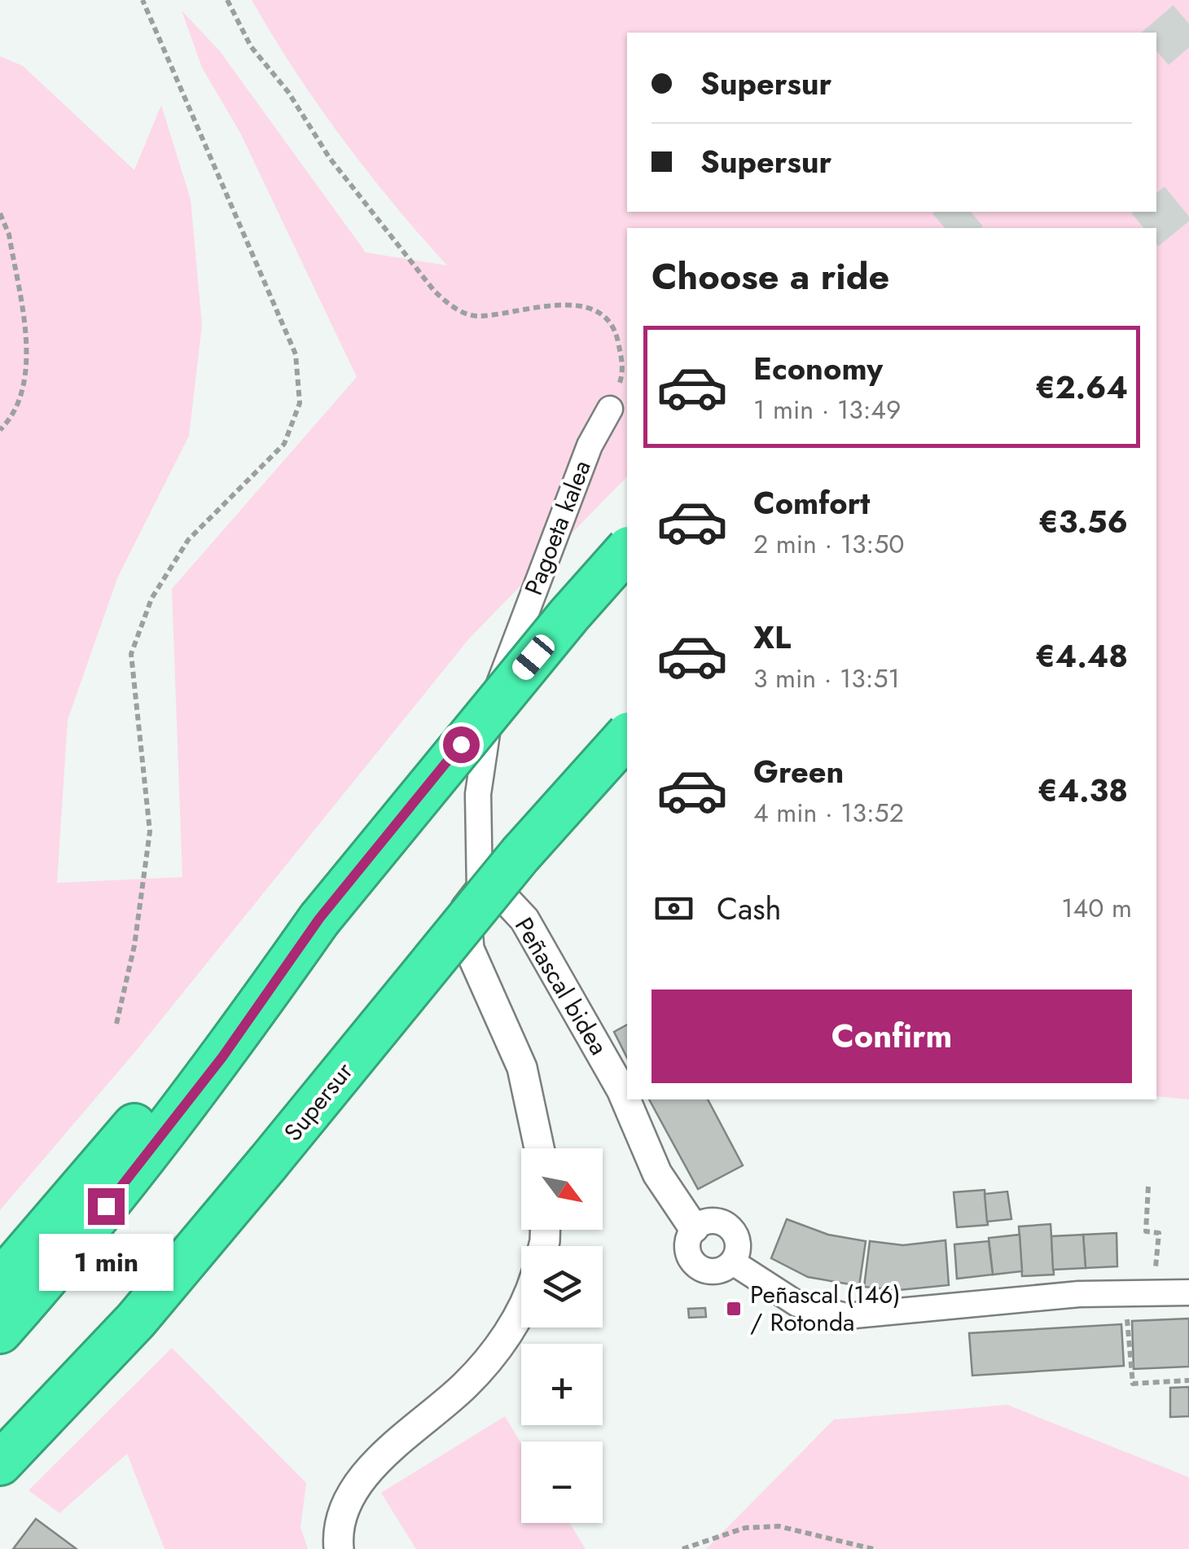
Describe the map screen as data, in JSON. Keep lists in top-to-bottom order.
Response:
{
  "streets": {
    "highway": ["Supersur"],
    "street": ["Pagoeta kalea", "Peñascal bidea"]
  },
  "crossings": [
    ["Pagoeta kalea", "Peñascal bidea"]
  ],
  "places": {
    "transit": ["Peñascal (146) / Rotonda"]
  },
  "north": "bottom right",
  "page": {
    "banner": ["Supersur", "Supersur"],
    "heading": "Choose a ride",
    "list": [
      {
        "name": "Economy",
        "note": "1 min · 13:49",
        "value": "€2.64"
      },
      {
        "name": "Comfort",
        "note": "2 min · 13:50",
        "value": "€3.56"
      },
      {
        "name": "XL",
        "note": "3 min · 13:51",
        "value": "€4.48"
      },
      {
        "name": "Green",
        "note": "4 min · 13:52",
        "value": "€4.38"
      }
    ],
    "pay": ["Cash", "140 m"],
    "buttons": "Confirm",
    "map_buttons": ["+", "−"],
    "bubble": "1 min"
  }
}
